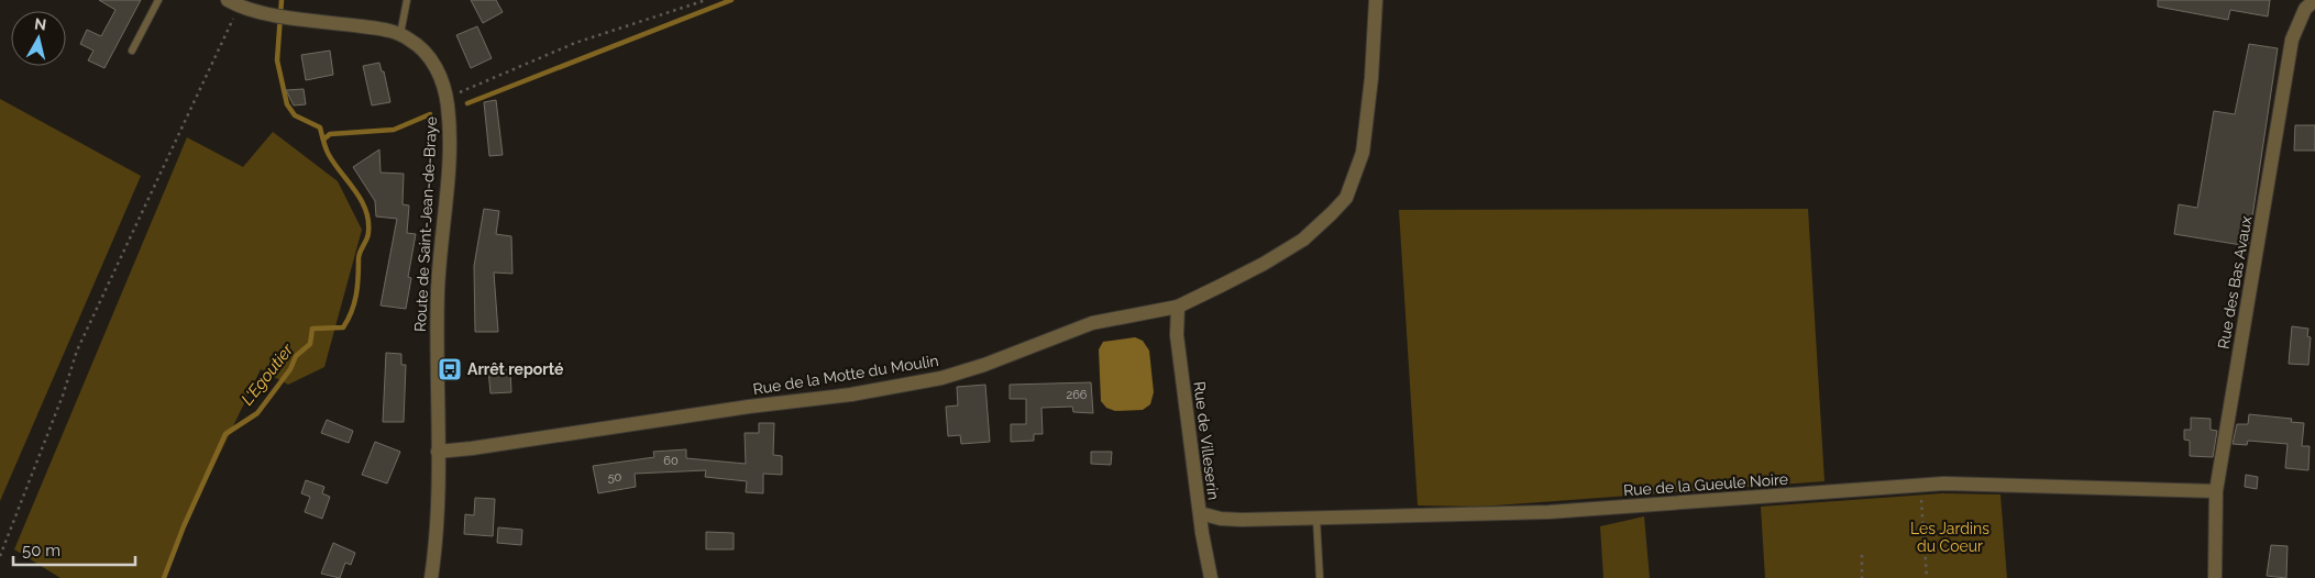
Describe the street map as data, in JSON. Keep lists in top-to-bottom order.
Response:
{
  "streets": {
    "street": [
      "Route de Saint-Jean-de-Braye",
      "Rue des Bas Avaux",
      "Rue de la Motte du Moulin",
      "Rue de Villeserin",
      "Rue de la Gueule Noire"
    ]
  },
  "crossings": [
    ["Route de Saint-Jean-de-Braye", "Rue de la Motte du Moulin"],
    ["Rue des Bas Avaux", "Rue de la Gueule Noire"],
    ["Rue de la Motte du Moulin", "Rue de Villeserin"],
    ["Rue de Villeserin", "Rue de la Gueule Noire"]
  ],
  "water": ["L'Egoutier"],
  "parks": ["Les Jardins du Coeur"],
  "places": {
    "bus stop": ["Arrêt reporté"]
  },
  "house_numbers": ["266", "60", "50"],
  "scale_bar": "50 m",
  "north": "top"
}
